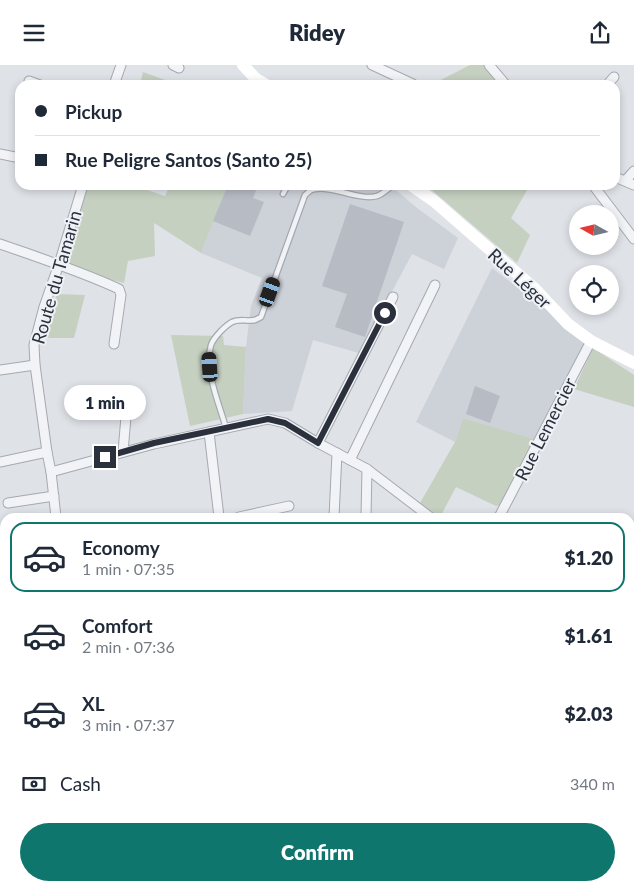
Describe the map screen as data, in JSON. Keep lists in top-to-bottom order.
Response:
{
  "streets": {
    "street": ["Route du Tamarin", "Rue Léger", "Rue Lemercier"]
  },
  "crossings": [
    ["Rue Léger", "Rue Lemercier"]
  ],
  "north": "left",
  "page": {
    "header": "Ridey",
    "banner": ["Pickup", "Rue Peligre Santos (Santo 25)"],
    "bubble": "1 min",
    "list": [
      {
        "name": "Economy",
        "note": "1 min · 07:35",
        "value": "$1.20"
      },
      {
        "name": "Comfort",
        "note": "2 min · 07:36",
        "value": "$1.61"
      },
      {
        "name": "XL",
        "note": "3 min · 07:37",
        "value": "$2.03"
      }
    ],
    "pay": ["Cash", "340 m"],
    "buttons": "Confirm"
  }
}
